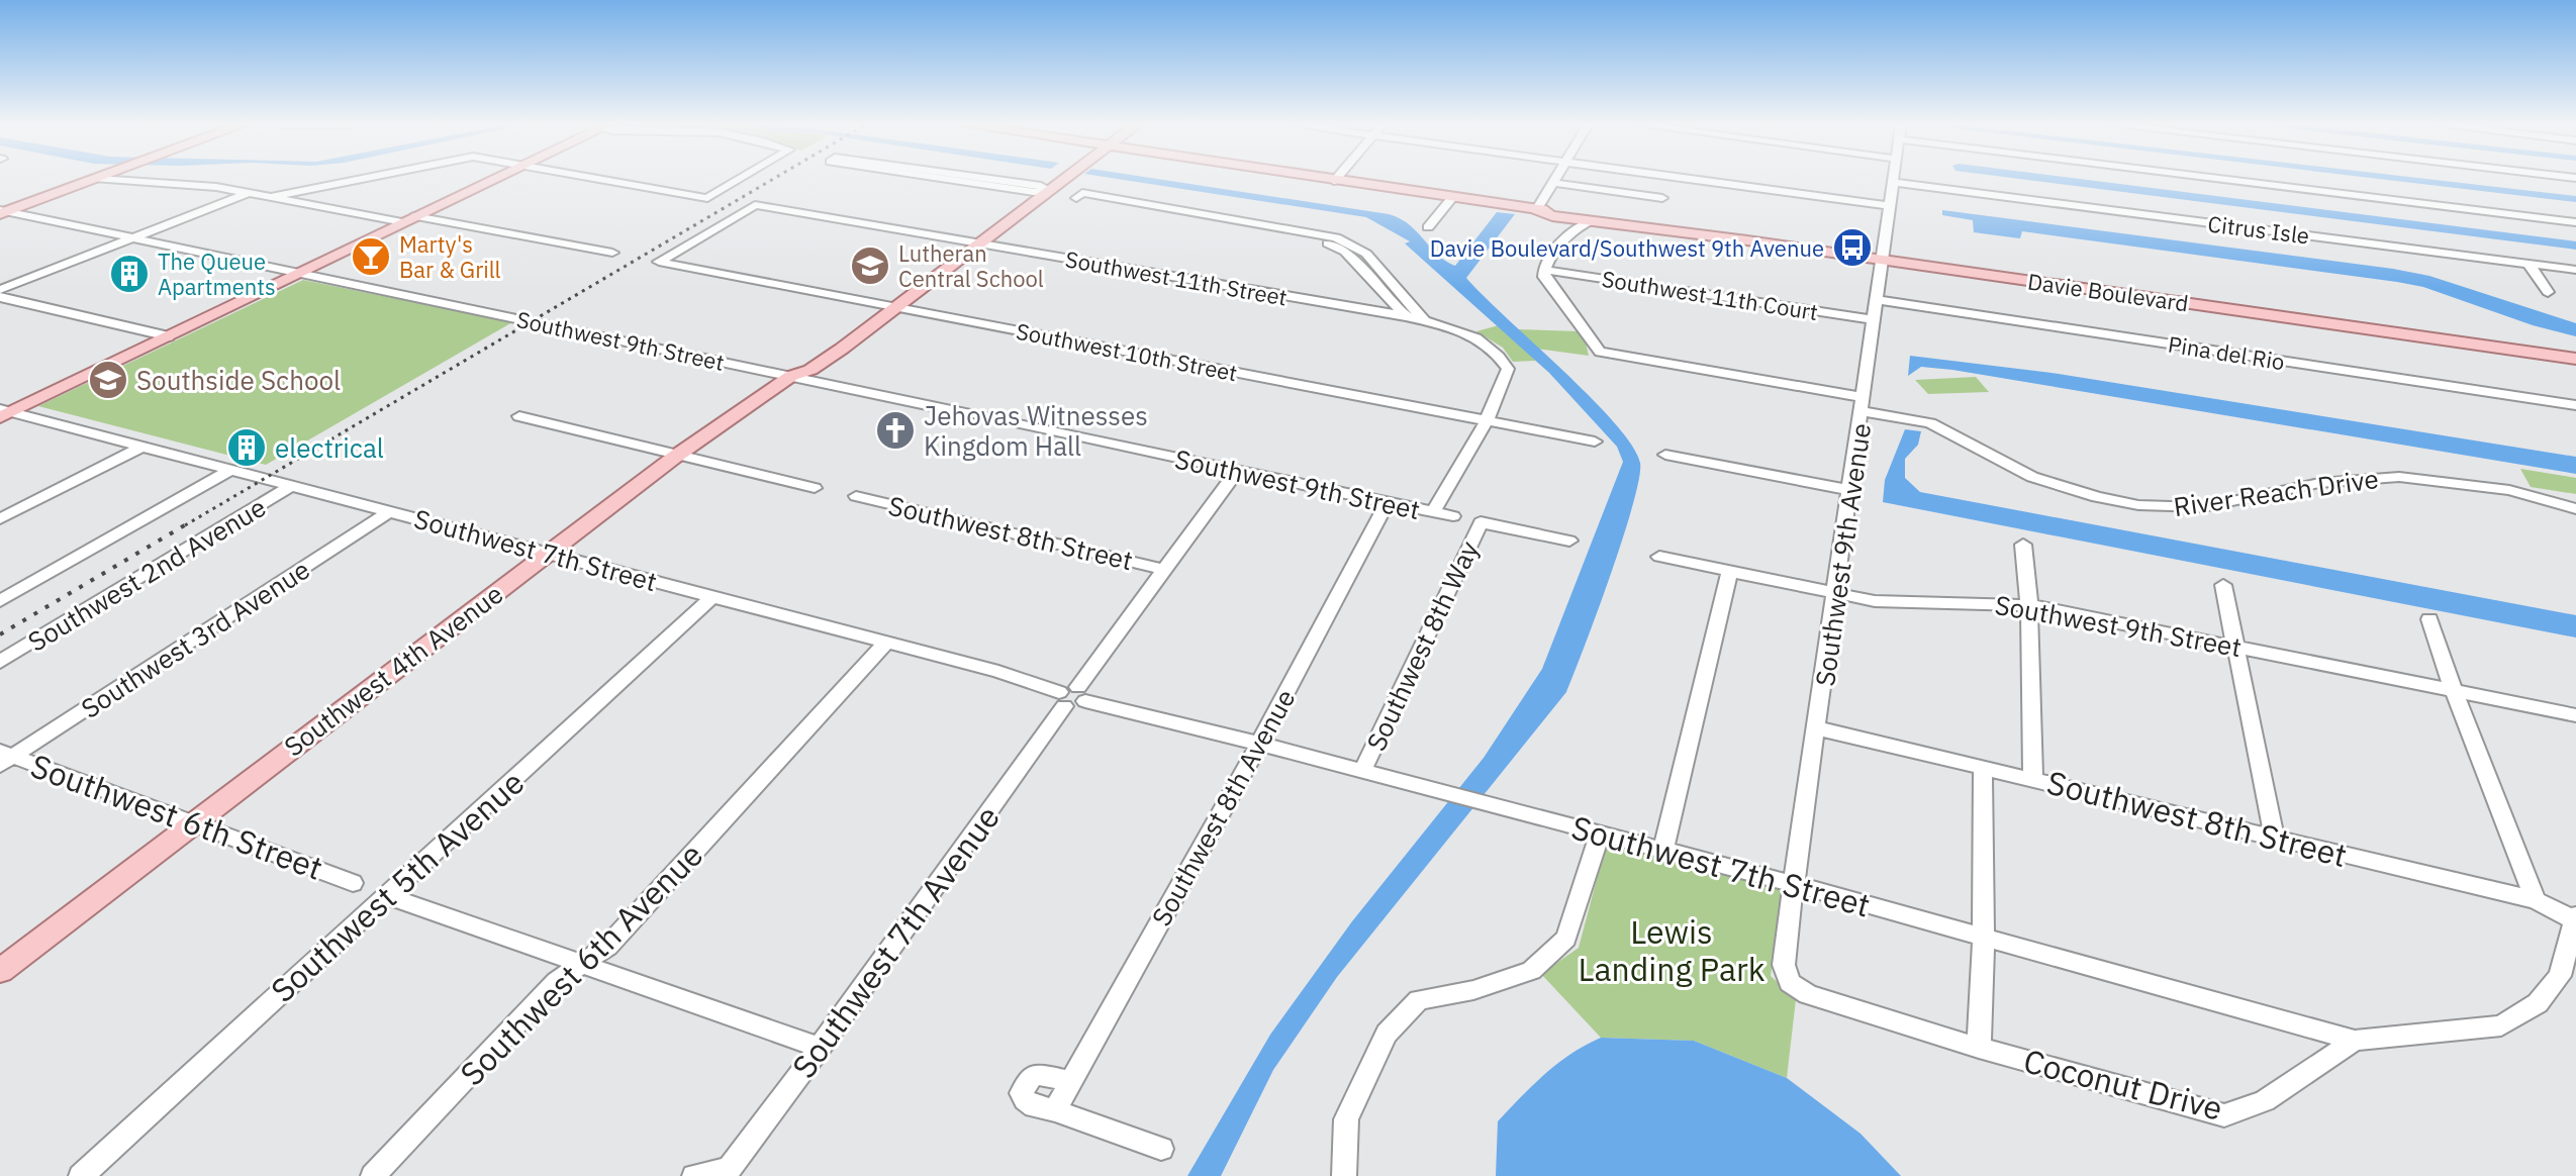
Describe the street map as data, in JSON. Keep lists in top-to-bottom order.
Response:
{
  "streets": {
    "main road": ["Davie Boulevard", "Southwest 4th Avenue"],
    "street": [
      "Citrus Isle",
      "Southwest 11th Street",
      "Southwest 11th Court",
      "Southwest 9th Street",
      "Southwest 10th Street",
      "Pina del Rio",
      "River Reach Drive",
      "Southwest 8th Street",
      "Southwest 7th Street",
      "Southwest 9th Avenue",
      "Southwest 2nd Avenue",
      "Southwest 3rd Avenue",
      "Southwest 8th Way",
      "Southwest 8th Avenue",
      "Southwest 6th Street",
      "Southwest 5th Avenue",
      "Southwest 7th Avenue",
      "Southwest 6th Avenue",
      "Coconut Drive"
    ]
  },
  "crossings": [
    ["Citrus Isle", "Southwest 9th Avenue"],
    ["Southwest 11th Street", "Southwest 10th Street"],
    ["Southwest 11th Street", "Southwest 4th Avenue"],
    ["Davie Boulevard", "Southwest 9th Avenue"],
    ["Southwest 11th Court", "Southwest 9th Avenue"],
    ["Southwest 9th Street", "Southwest 9th Avenue"],
    ["Southwest 9th Street", "Southwest 4th Avenue"],
    ["Southwest 9th Street", "Southwest 8th Avenue"],
    ["Southwest 9th Street", "Southwest 7th Avenue"],
    ["Southwest 10th Street", "Southwest 4th Avenue"],
    ["Pina del Rio", "Southwest 9th Avenue"],
    ["River Reach Drive", "Southwest 9th Avenue"],
    ["Southwest 8th Street", "Southwest 9th Avenue"],
    ["Southwest 8th Street", "Southwest 7th Avenue"],
    ["Southwest 8th Street", "Coconut Drive"],
    ["Southwest 7th Street", "Southwest 9th Avenue"],
    ["Southwest 7th Street", "Southwest 2nd Avenue"],
    ["Southwest 7th Street", "Southwest 3rd Avenue"],
    ["Southwest 7th Street", "Southwest 8th Way"],
    ["Southwest 7th Street", "Southwest 4th Avenue"],
    ["Southwest 7th Street", "Southwest 8th Avenue"],
    ["Southwest 7th Street", "Southwest 5th Avenue"],
    ["Southwest 7th Street", "Southwest 7th Avenue"],
    ["Southwest 7th Street", "Southwest 6th Avenue"],
    ["Southwest 7th Street", "Coconut Drive"],
    ["Southwest 9th Avenue", "Coconut Drive"],
    ["Southwest 3rd Avenue", "Southwest 6th Street"],
    ["Southwest 4th Avenue", "Southwest 6th Street"]
  ],
  "parks": ["Lewis Landing Park"],
  "places": {
    "bus stop": ["Davie Boulevard/Southwest 9th Avenue"],
    "bar": ["Marty's Bar & Grill"],
    "school or university": ["Lutheran Central School", "Southside School"],
    "building": ["The Queue Apartments", "electrical"],
    "church": ["Jehovas Witnesses Kingdom Hall"]
  }
}
